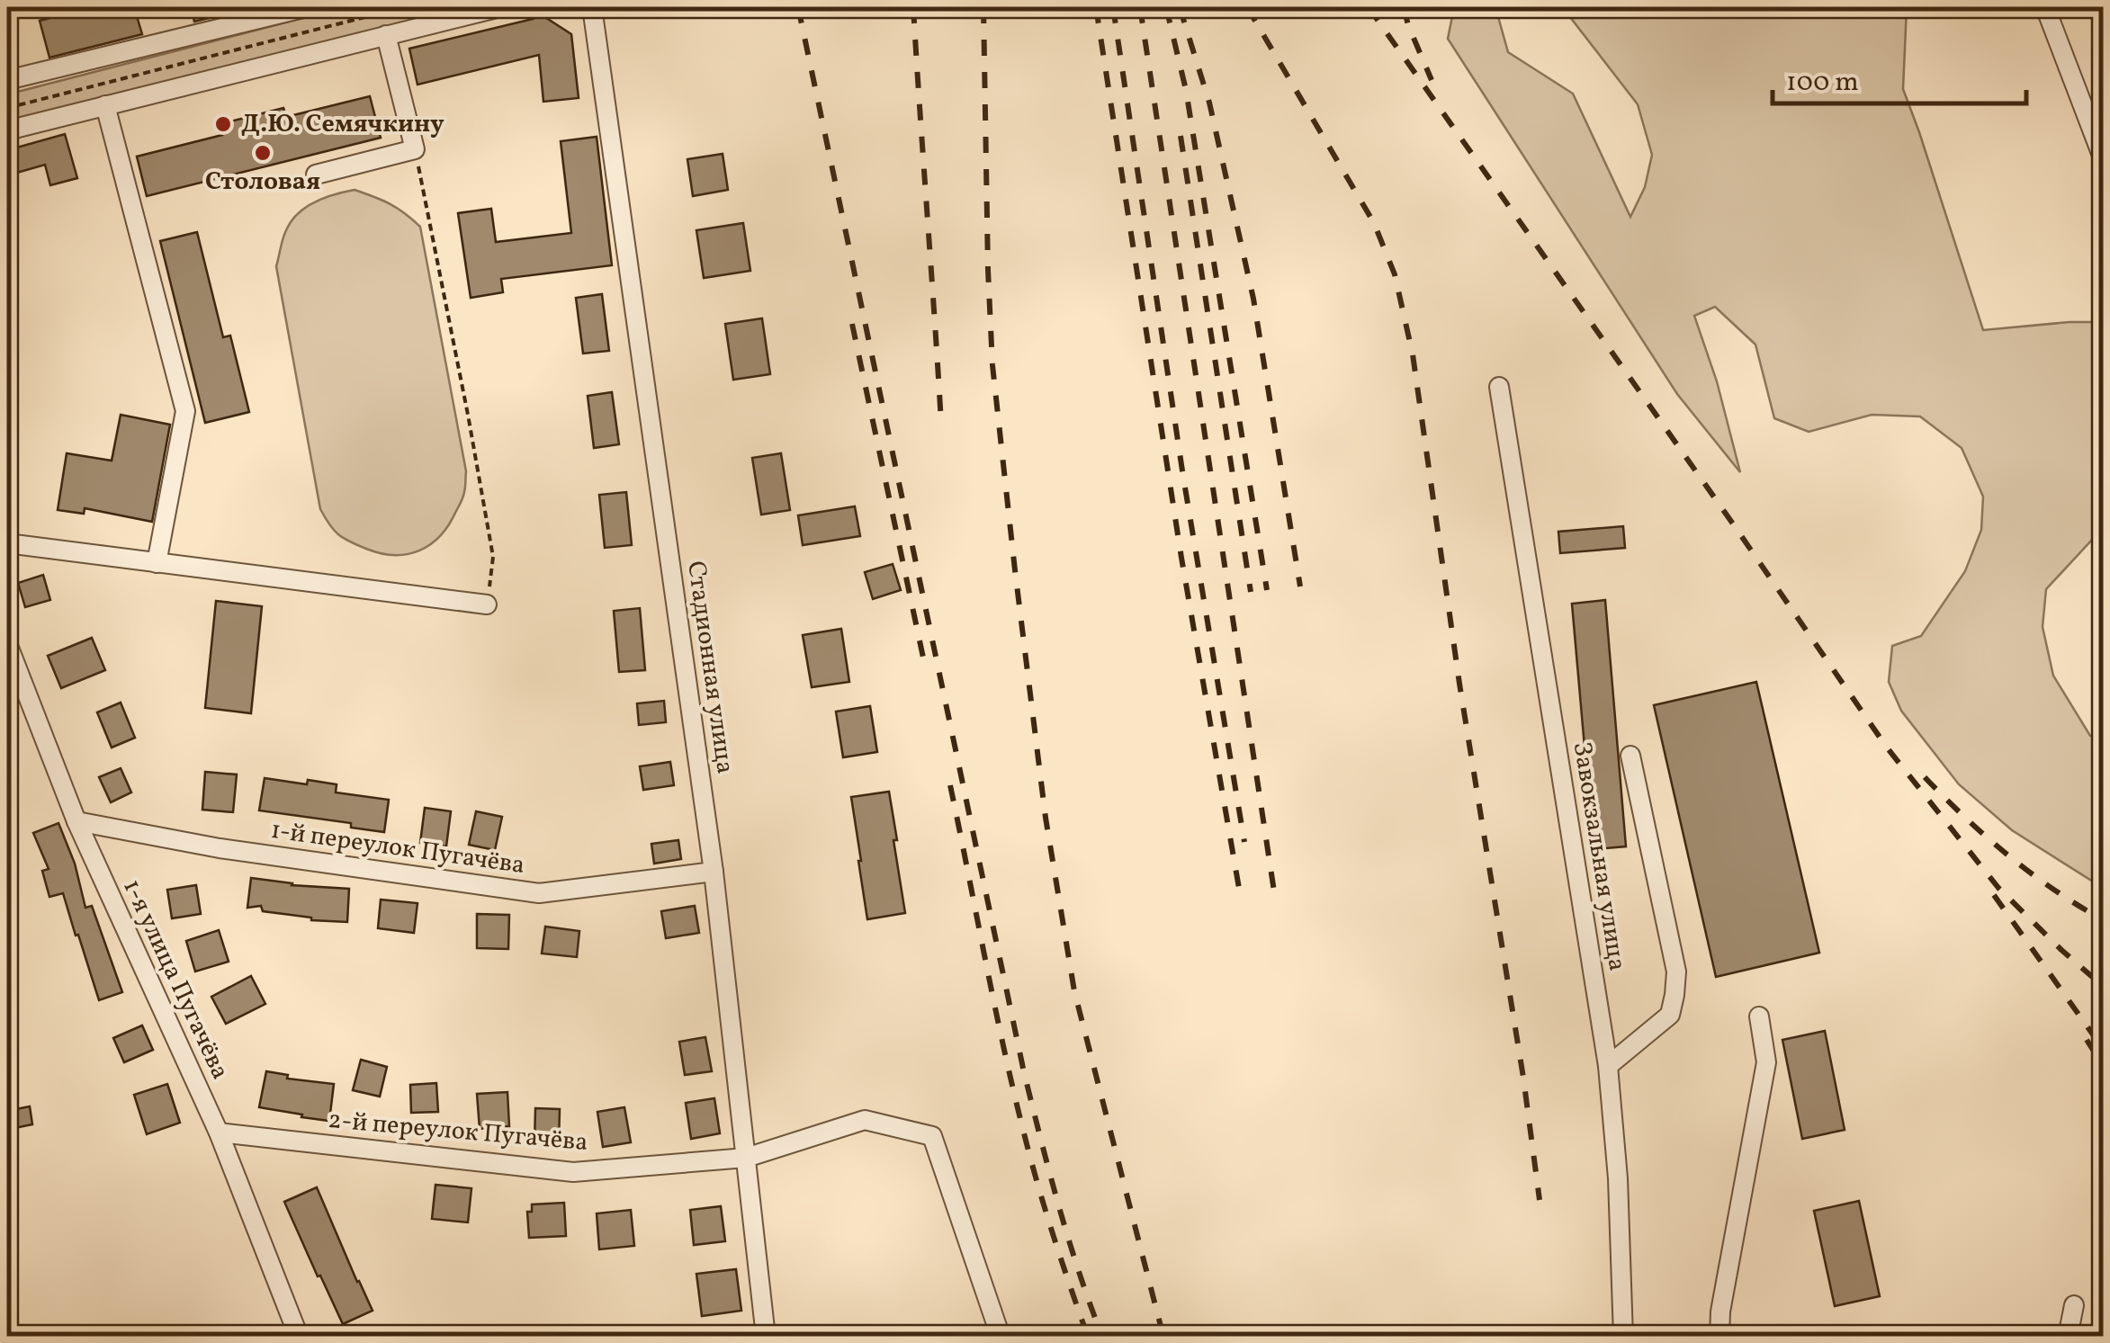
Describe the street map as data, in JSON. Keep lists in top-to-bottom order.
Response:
{
  "streets": {
    "street": [
      "Стадионная улица",
      "1-й переулок Пугачёва",
      "Завокзальная улица",
      "1-я улица Пугачёва",
      "2-й переулок Пугачёва"
    ]
  },
  "crossings": [
    ["Стадионная улица", "1-й переулок Пугачёва"],
    ["Стадионная улица", "2-й переулок Пугачёва"],
    ["1-й переулок Пугачёва", "1-я улица Пугачёва"],
    ["1-я улица Пугачёва", "2-й переулок Пугачёва"]
  ],
  "places": ["Д.Ю. Семячкину", "Столовая"],
  "scale_bar": "100 m"
}
